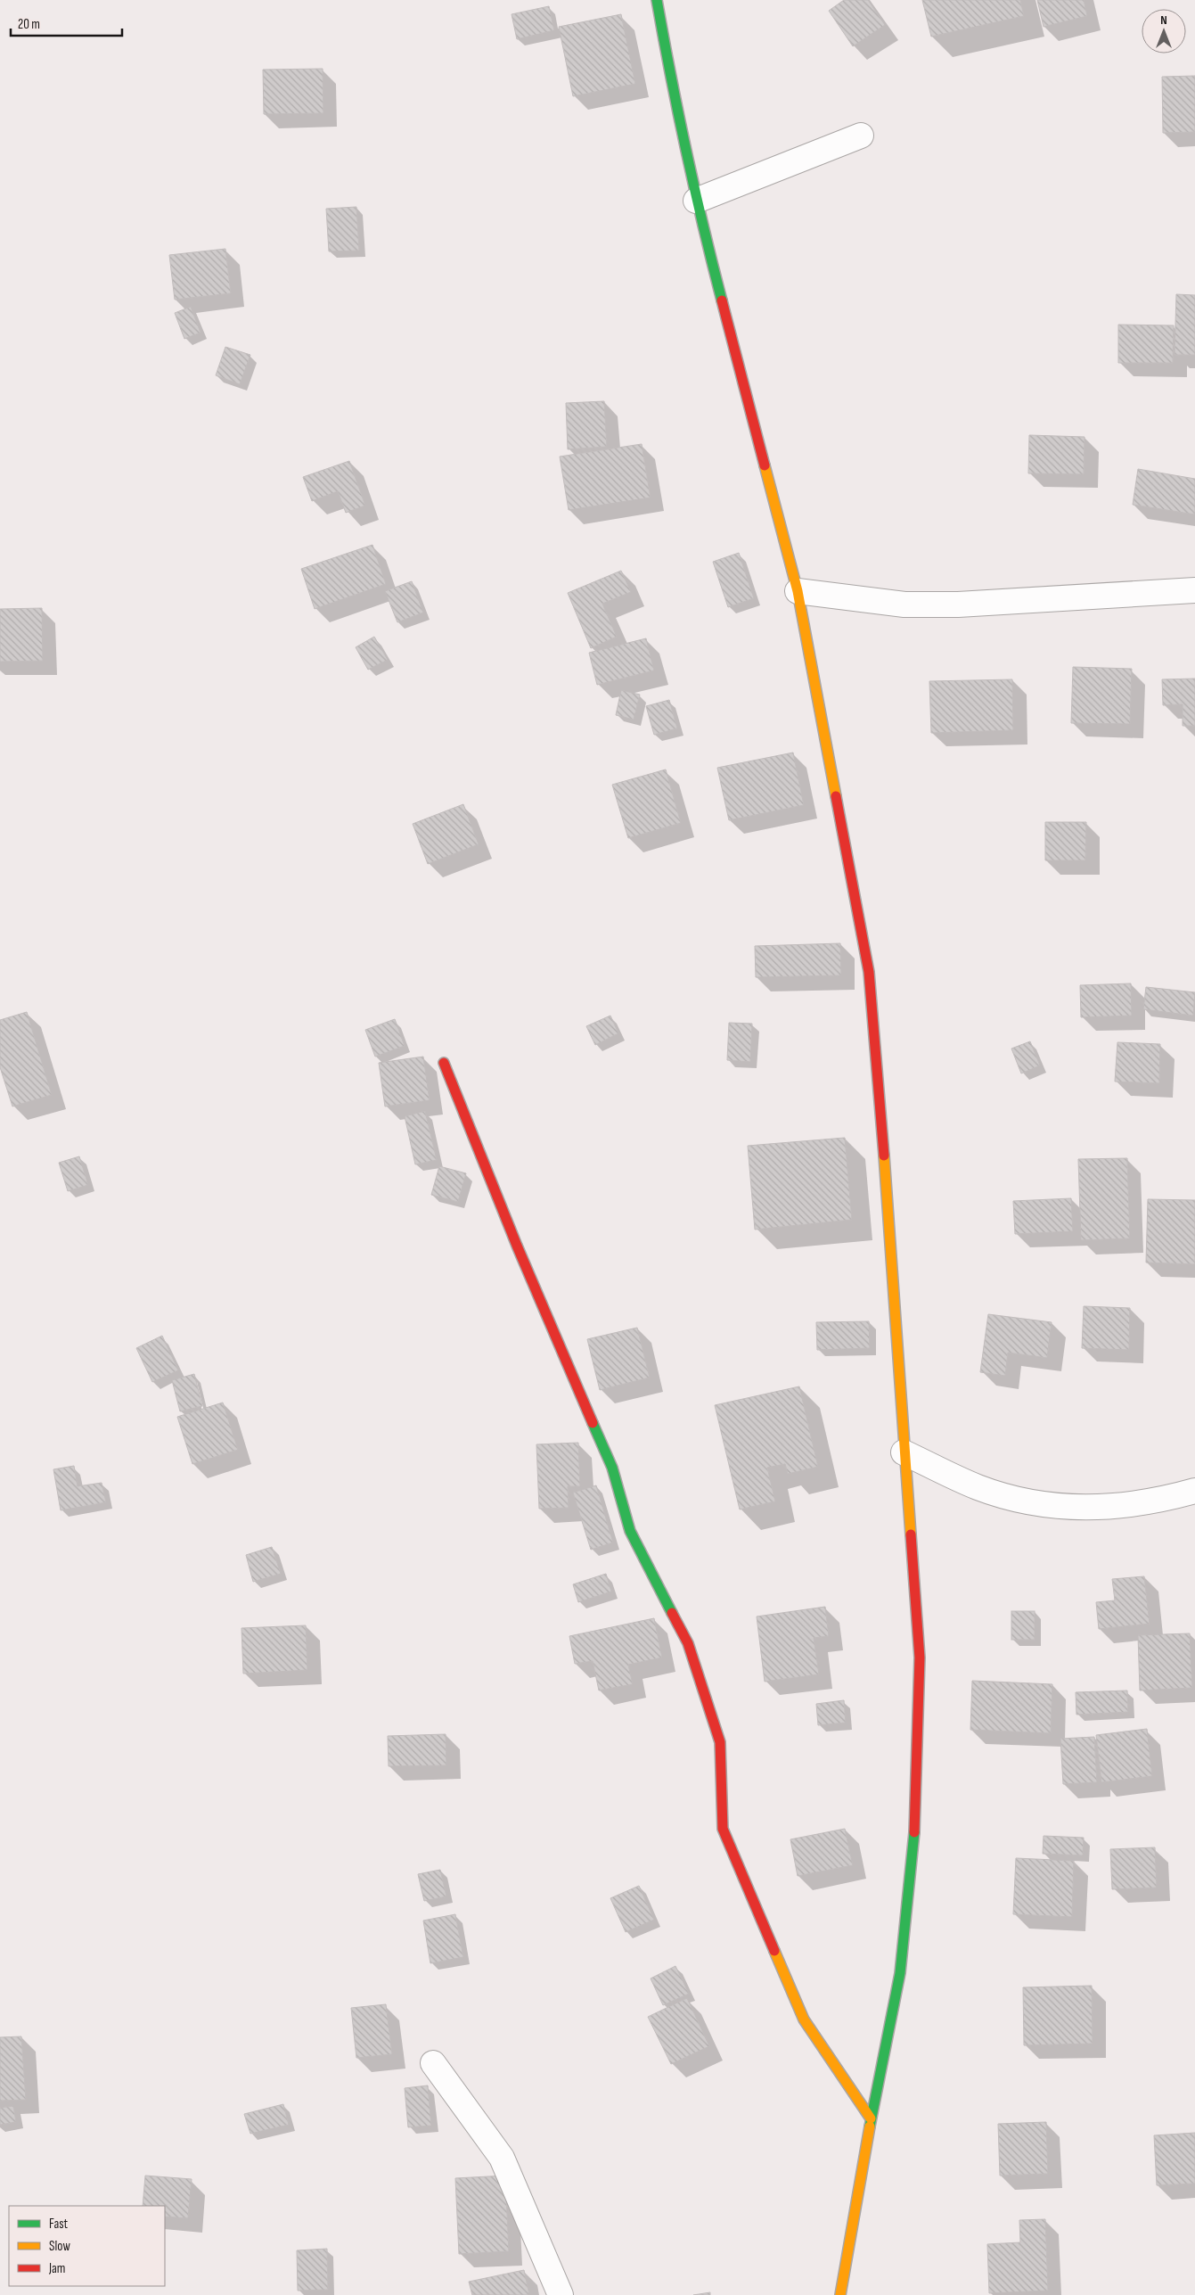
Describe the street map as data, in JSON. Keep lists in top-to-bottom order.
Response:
{
  "legend": ["Fast", "Slow", "Jam"],
  "scale_bar": "20 m",
  "north": "top"
}
